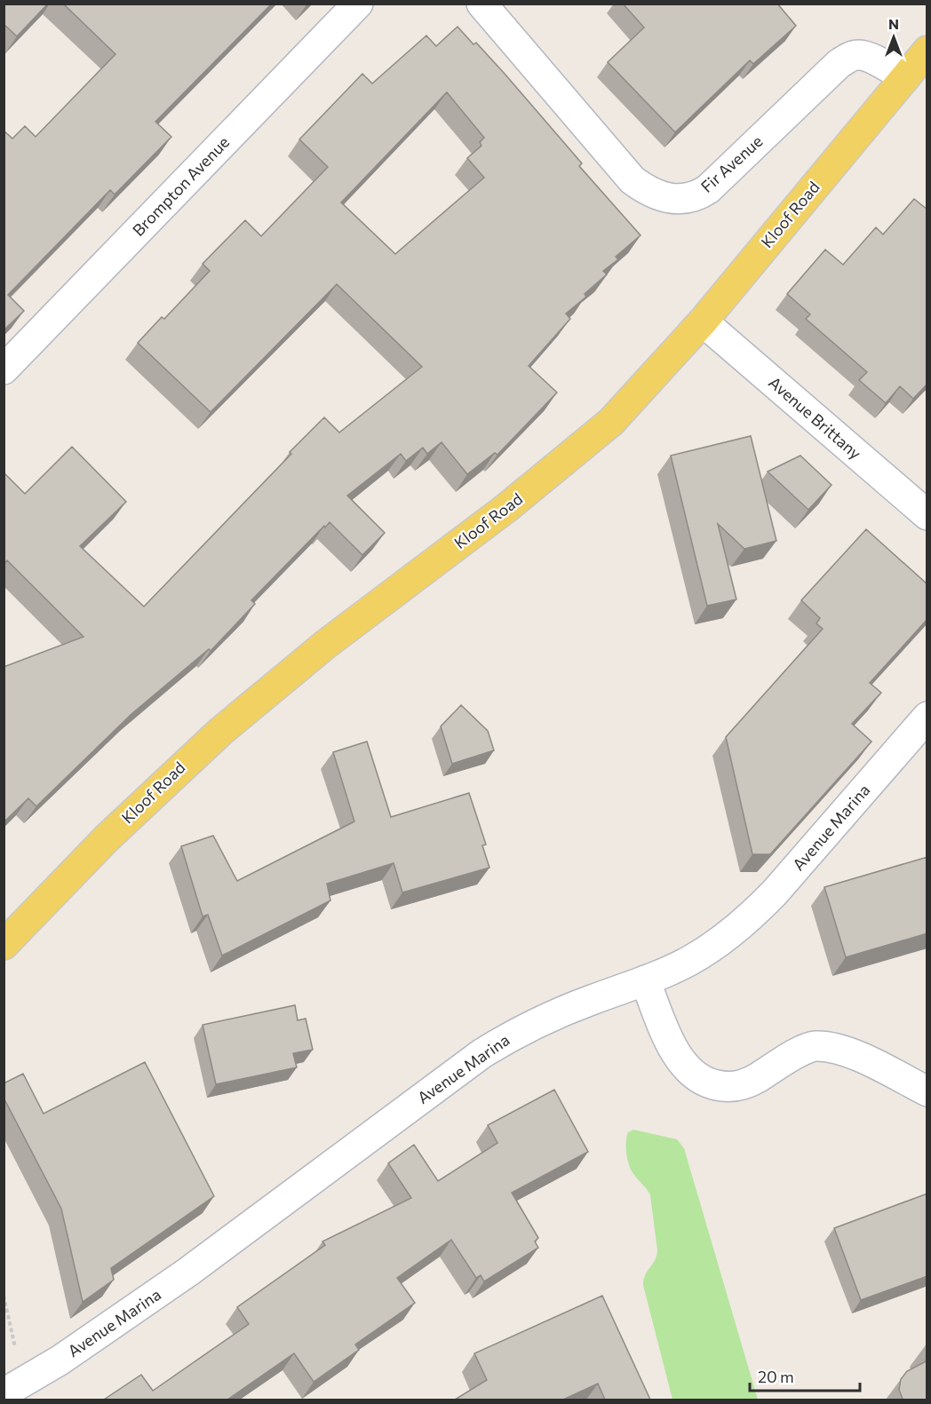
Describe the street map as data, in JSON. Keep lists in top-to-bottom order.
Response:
{
  "streets": {
    "main road": ["Kloof Road"],
    "street": [
      "Fir Avenue",
      "Brompton Avenue",
      "Avenue Brittany",
      "Avenue Marina"
    ]
  },
  "crossings": [
    ["Fir Avenue", "Kloof Road"],
    ["Kloof Road", "Avenue Brittany"]
  ],
  "scale_bar": "20 m",
  "north": "top"
}
